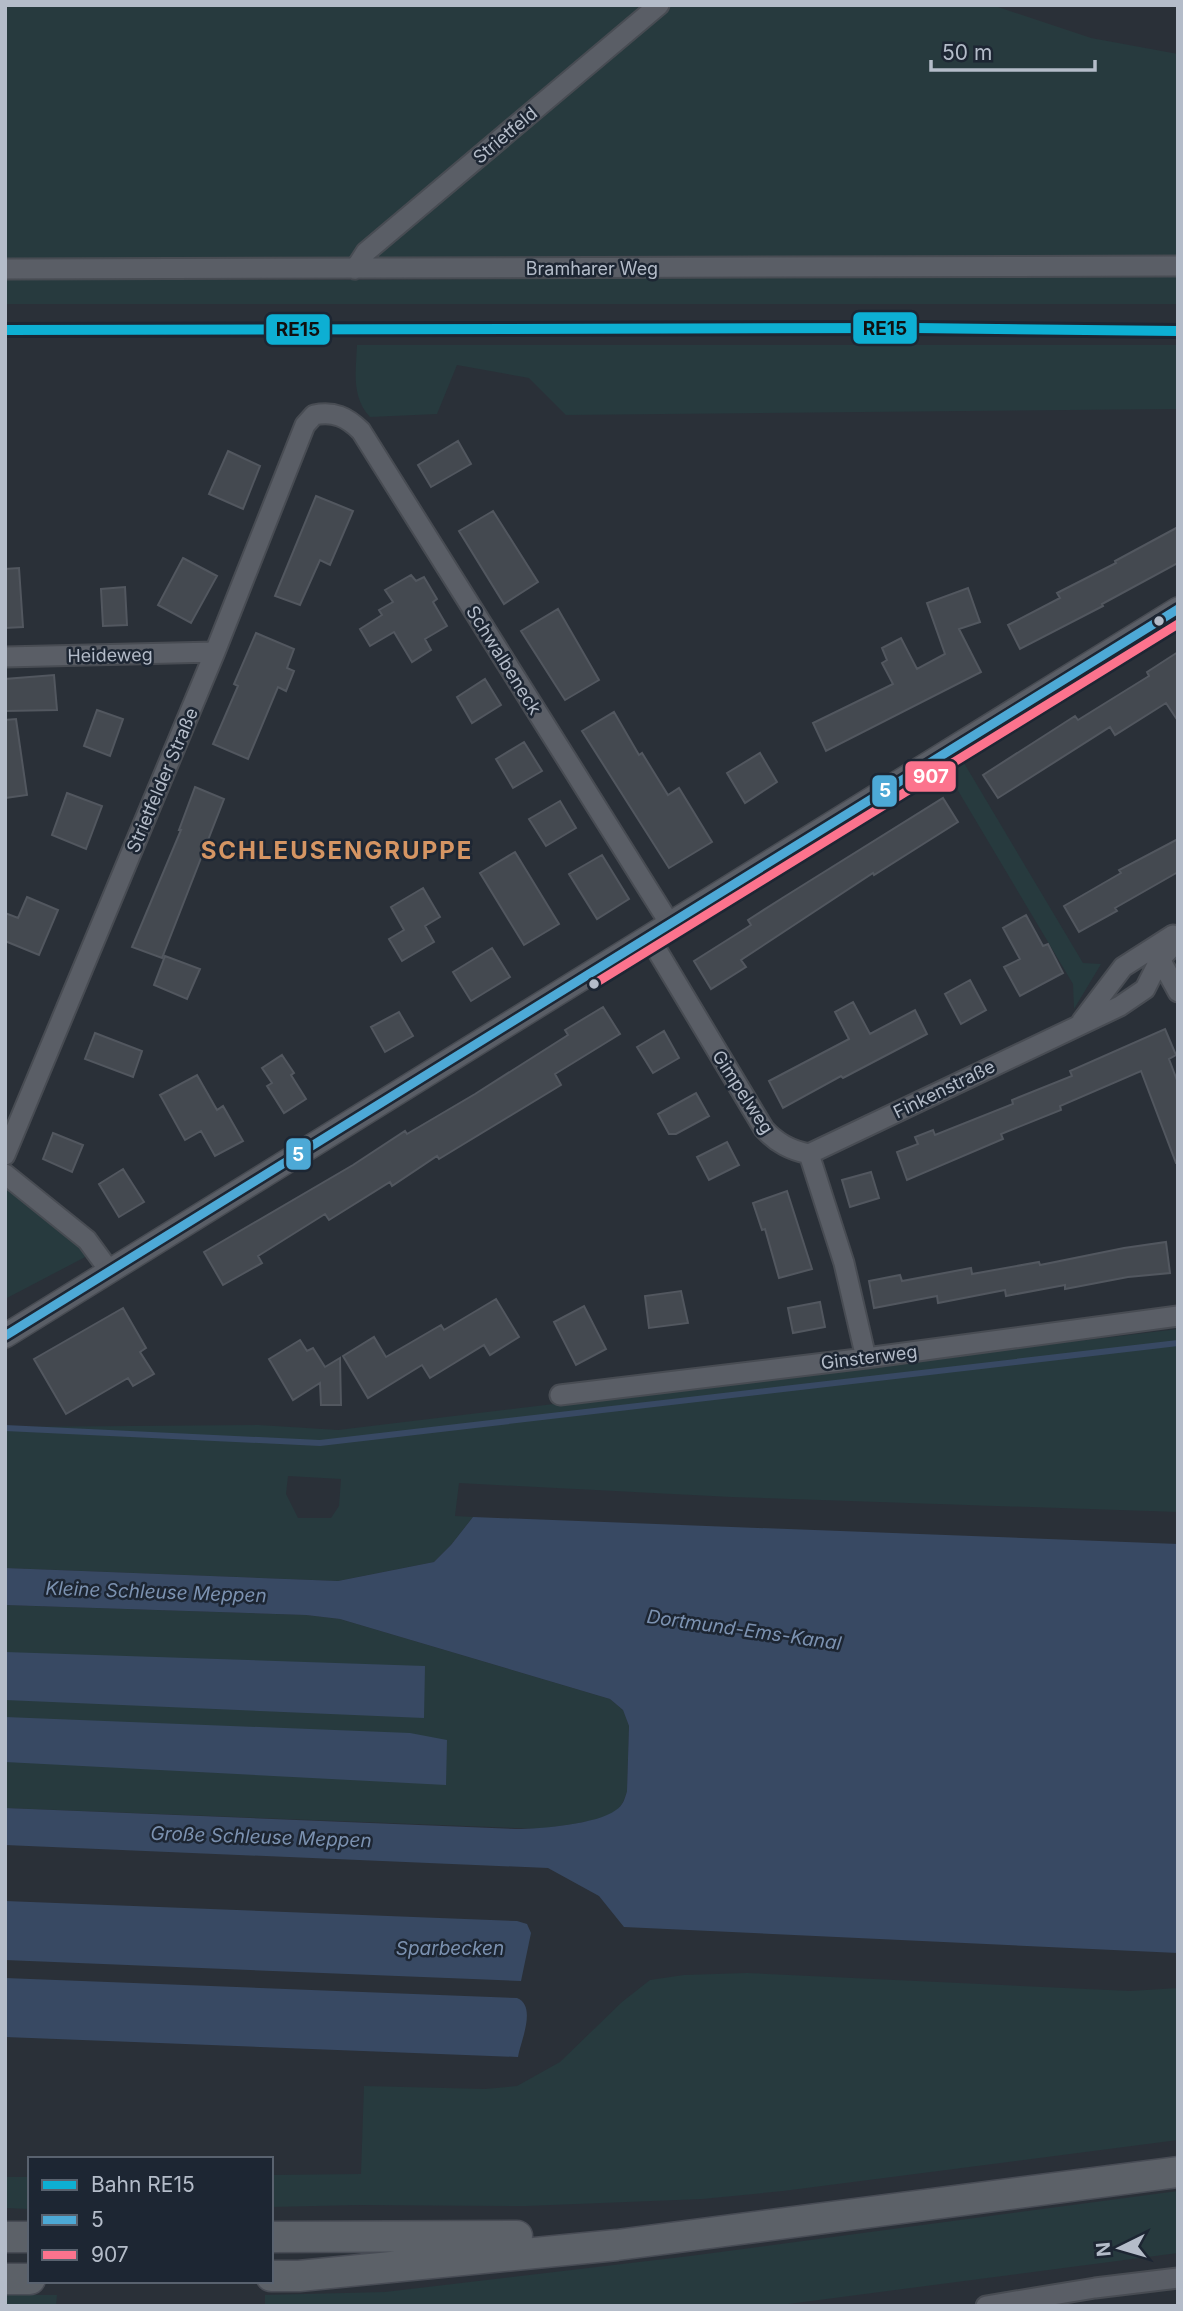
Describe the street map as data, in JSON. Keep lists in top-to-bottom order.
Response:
{
  "streets": {
    "street": [
      "Strietfeld",
      "Bramharer Weg",
      "Heideweg",
      "Schwalbeneck",
      "Strietfelder Straße",
      "Finkenstraße",
      "Gimpelweg",
      "Ginsterweg"
    ]
  },
  "crossings": [
    ["Strietfeld", "Bramharer Weg"],
    ["Heideweg", "Strietfelder Straße"],
    ["Schwalbeneck", "Strietfelder Straße"],
    ["Finkenstraße", "Gimpelweg"]
  ],
  "districts": ["SCHLEUSENGRUPPE"],
  "water": [
    "Kleine Schleuse Meppen",
    "Dortmund-Ems-Kanal",
    "Große Schleuse Meppen",
    "Sparbecken"
  ],
  "lines": ["rail line RE15", "transit line 5", "transit line 907"],
  "legend": ["Bahn RE15", "5", "907"],
  "scale_bar": "50 m",
  "north": "left"
}
